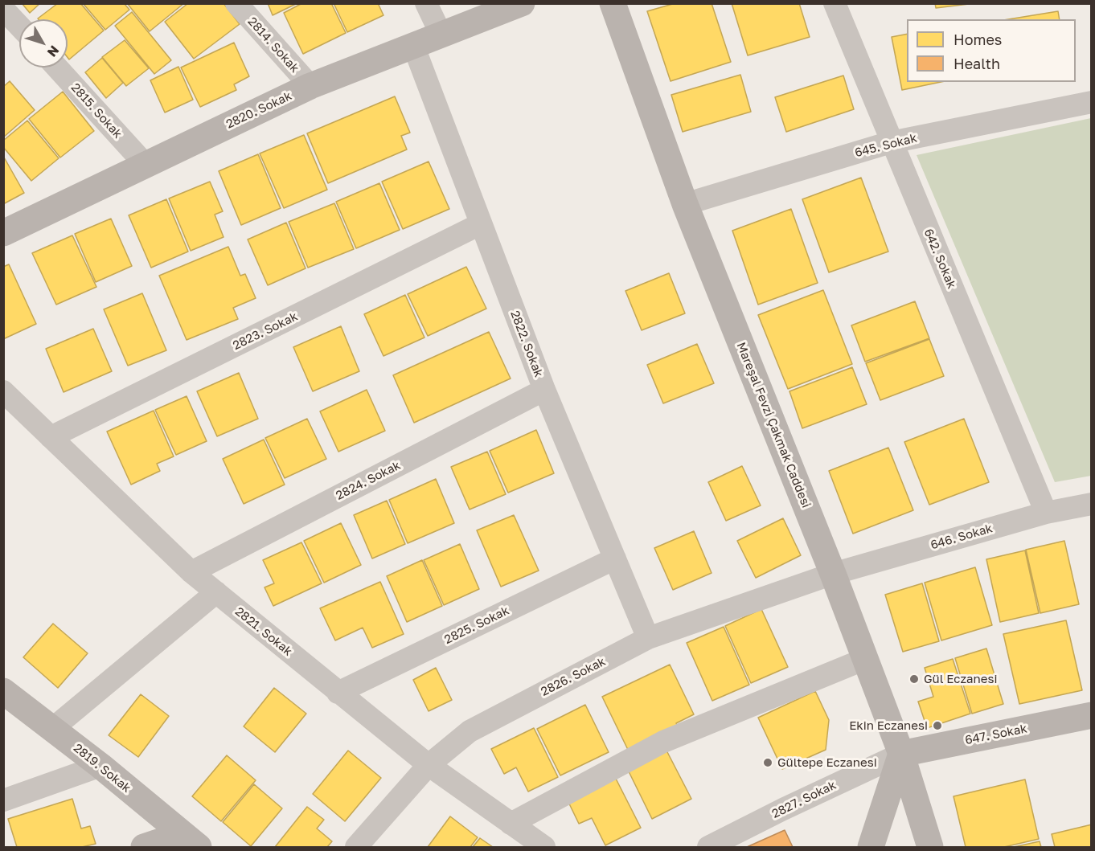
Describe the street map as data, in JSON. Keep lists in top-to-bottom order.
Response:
{
  "streets": {
    "street": [
      "2814. Sokak",
      "2820. Sokak",
      "2815. Sokak",
      "645. Sokak",
      "642. Sokak",
      "2823. Sokak",
      "2822. Sokak",
      "Mareşal Fevzi Çakmak Caddesi",
      "2824. Sokak",
      "646. Sokak",
      "2825. Sokak",
      "2821. Sokak",
      "2826. Sokak",
      "647. Sokak",
      "2819. Sokak",
      "2827. Sokak"
    ]
  },
  "crossings": [
    ["2814. Sokak", "2820. Sokak"],
    ["2820. Sokak", "2815. Sokak"],
    ["2820. Sokak", "2822. Sokak"],
    ["645. Sokak", "642. Sokak"],
    ["645. Sokak", "Mareşal Fevzi Çakmak Caddesi"],
    ["642. Sokak", "646. Sokak"],
    ["2823. Sokak", "2822. Sokak"],
    ["2823. Sokak", "2821. Sokak"],
    ["2822. Sokak", "2824. Sokak"],
    ["2822. Sokak", "2825. Sokak"],
    ["2822. Sokak", "2826. Sokak"],
    ["Mareşal Fevzi Çakmak Caddesi", "646. Sokak"],
    ["Mareşal Fevzi Çakmak Caddesi", "2826. Sokak"],
    ["Mareşal Fevzi Çakmak Caddesi", "647. Sokak"],
    ["Mareşal Fevzi Çakmak Caddesi", "2827. Sokak"],
    ["2824. Sokak", "2821. Sokak"],
    ["646. Sokak", "2826. Sokak"],
    ["2825. Sokak", "2821. Sokak"],
    ["2821. Sokak", "2826. Sokak"],
    ["647. Sokak", "2827. Sokak"]
  ],
  "places": ["Gül Eczanesi", "Ekin Eczanesi", "Gültepe Eczanesi"],
  "legend": ["Homes", "Health"],
  "north": "bottom right"
}
